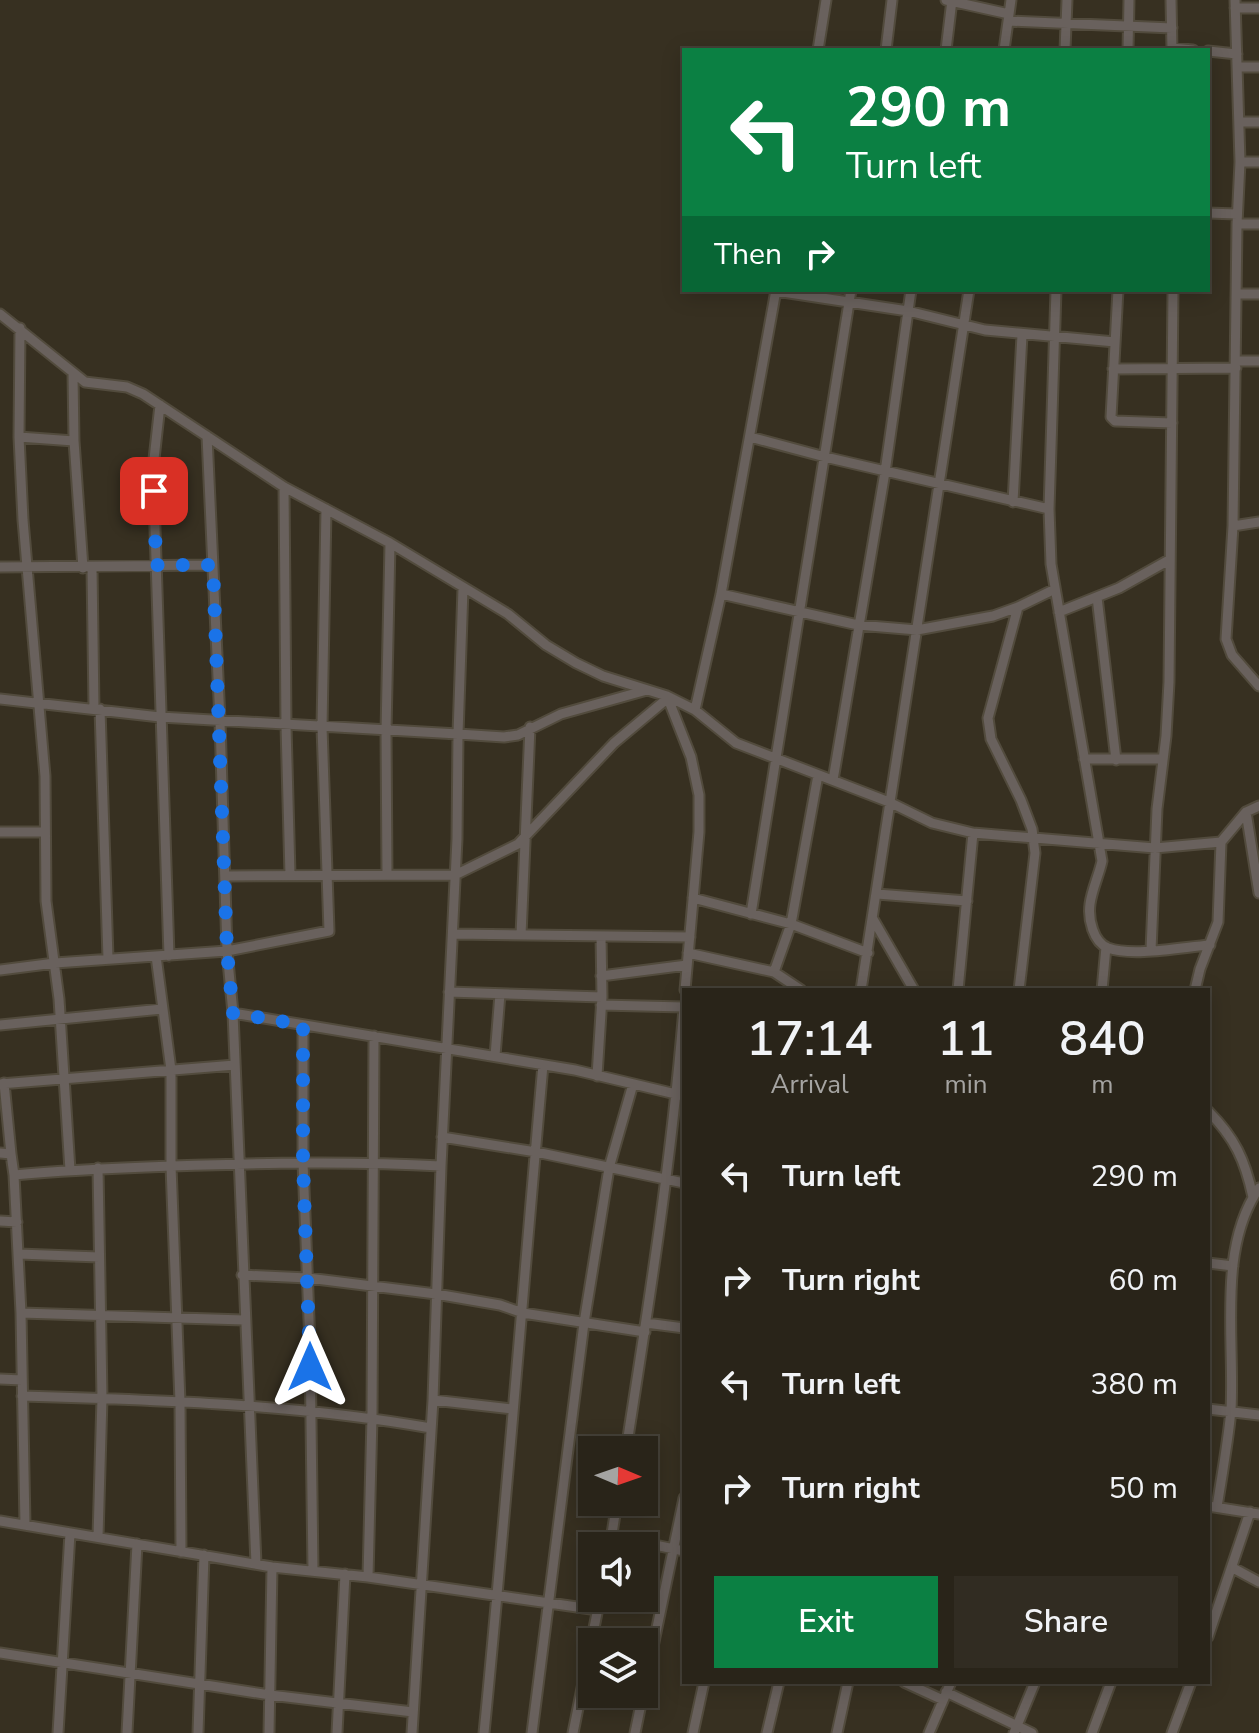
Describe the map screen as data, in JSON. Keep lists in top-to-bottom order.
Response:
{
  "north": "right",
  "page": {
    "turn": ["290 m", "Turn left"],
    "then": "Then",
    "eta": [
      "17:14",
      "Arrival",
      "11",
      "min",
      "840",
      "m"
    ],
    "list": [
      {
        "name": "Turn left",
        "value": "290 m"
      },
      {
        "name": "Turn right",
        "value": "60 m"
      },
      {
        "name": "Turn left",
        "value": "380 m"
      },
      {
        "name": "Turn right",
        "value": "50 m"
      }
    ],
    "buttons": ["Exit", "Share"]
  }
}
